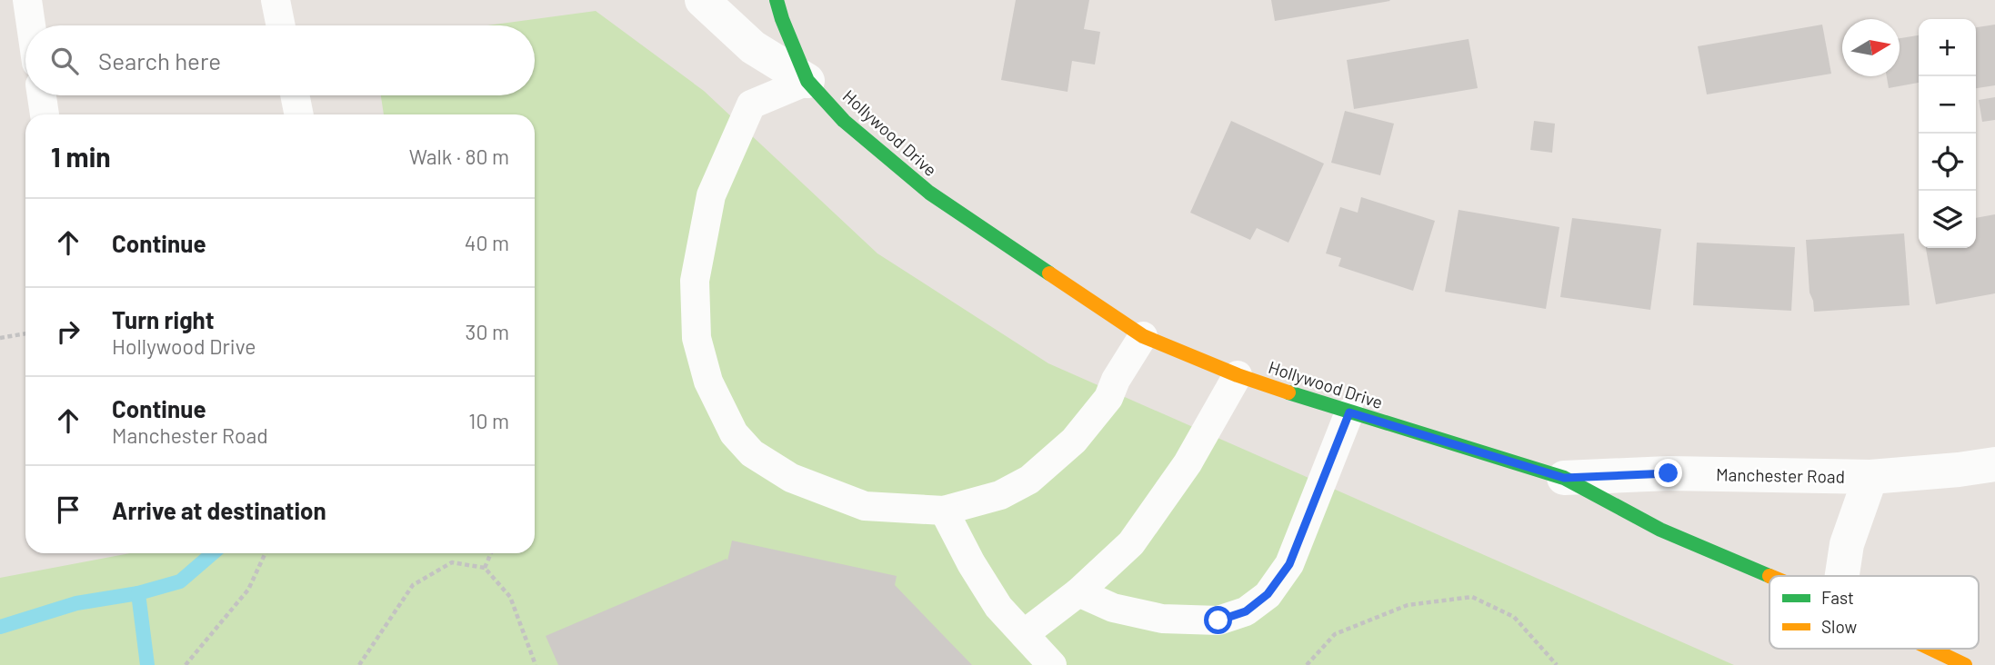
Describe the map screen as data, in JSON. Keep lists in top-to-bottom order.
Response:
{
  "streets": {
    "street": ["Hollywood Drive", "Manchester Road"]
  },
  "crossings": [
    ["Hollywood Drive", "Manchester Road"]
  ],
  "legend": ["Fast", "Slow"],
  "north": "right",
  "page": {
    "map_buttons": ["+", "−"],
    "search": "Search here",
    "heading": ["1 min", "Walk · 80 m"],
    "list": [
      ["Continue", "40 m"],
      ["Turn right", "Hollywood Drive", "30 m"],
      ["Continue", "Manchester Road", "10 m"],
      "Arrive at destination"
    ]
  }
}
